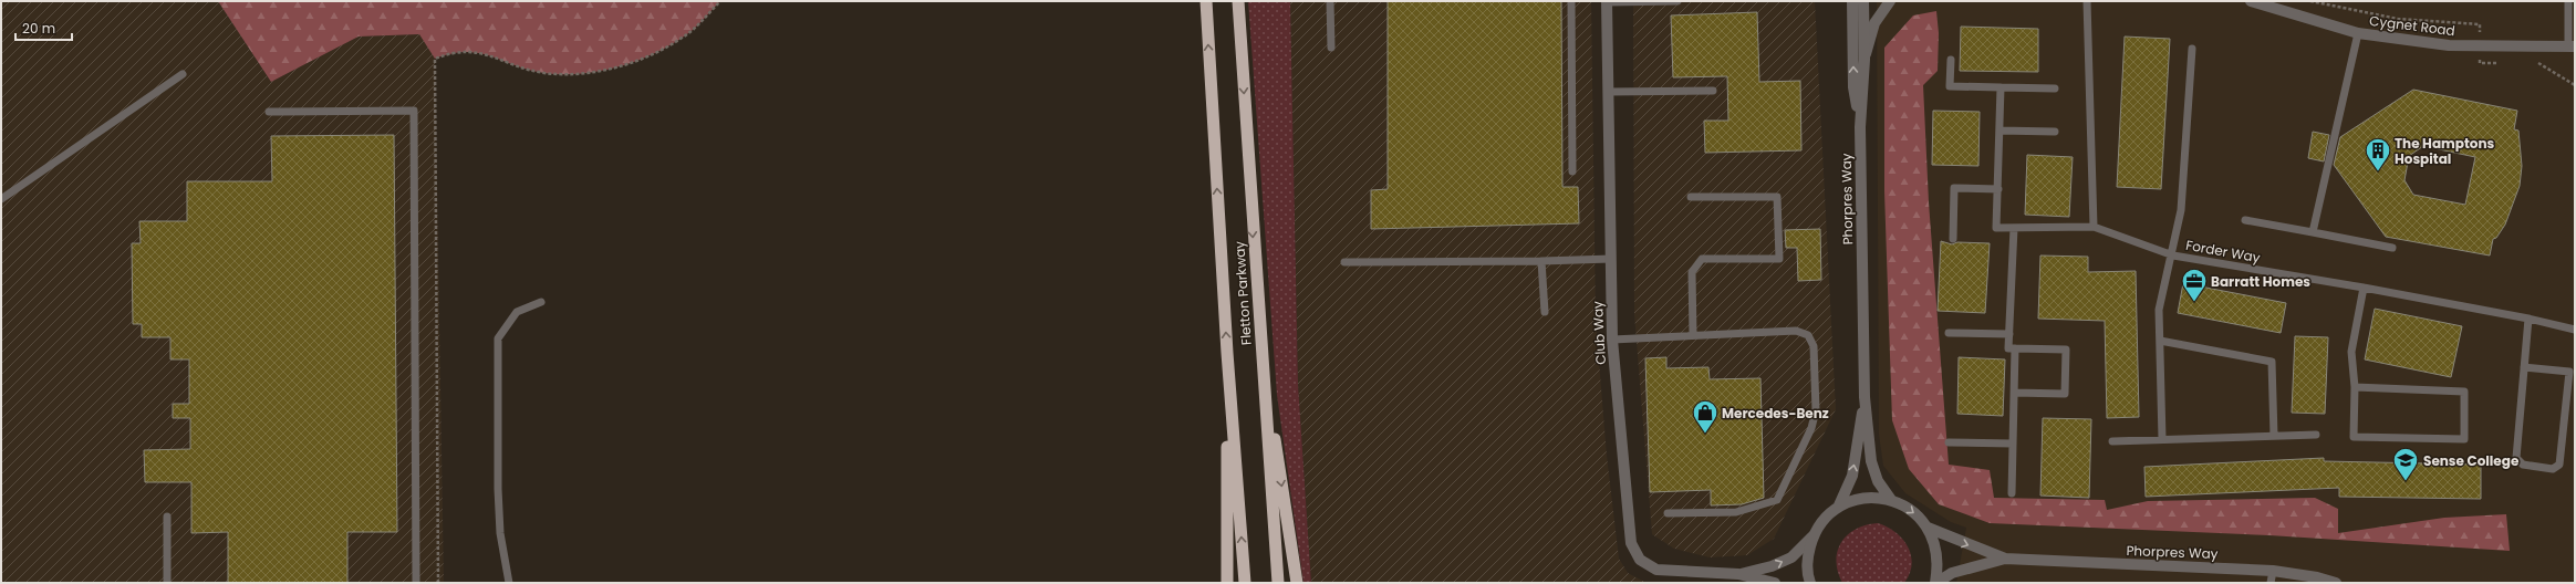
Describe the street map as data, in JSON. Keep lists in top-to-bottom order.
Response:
{
  "streets": {
    "highway": ["Fletton Parkway"],
    "street": ["Cygnet Road", "Phorpres Way", "Club Way"],
    "lane": ["Forder Way"]
  },
  "places": {
    "building": ["The Hamptons Hospital"],
    "office": ["Barratt Homes"],
    "shop": ["Mercedes-Benz"],
    "school or university": ["Sense College"]
  },
  "scale_bar": "20 m"
}
